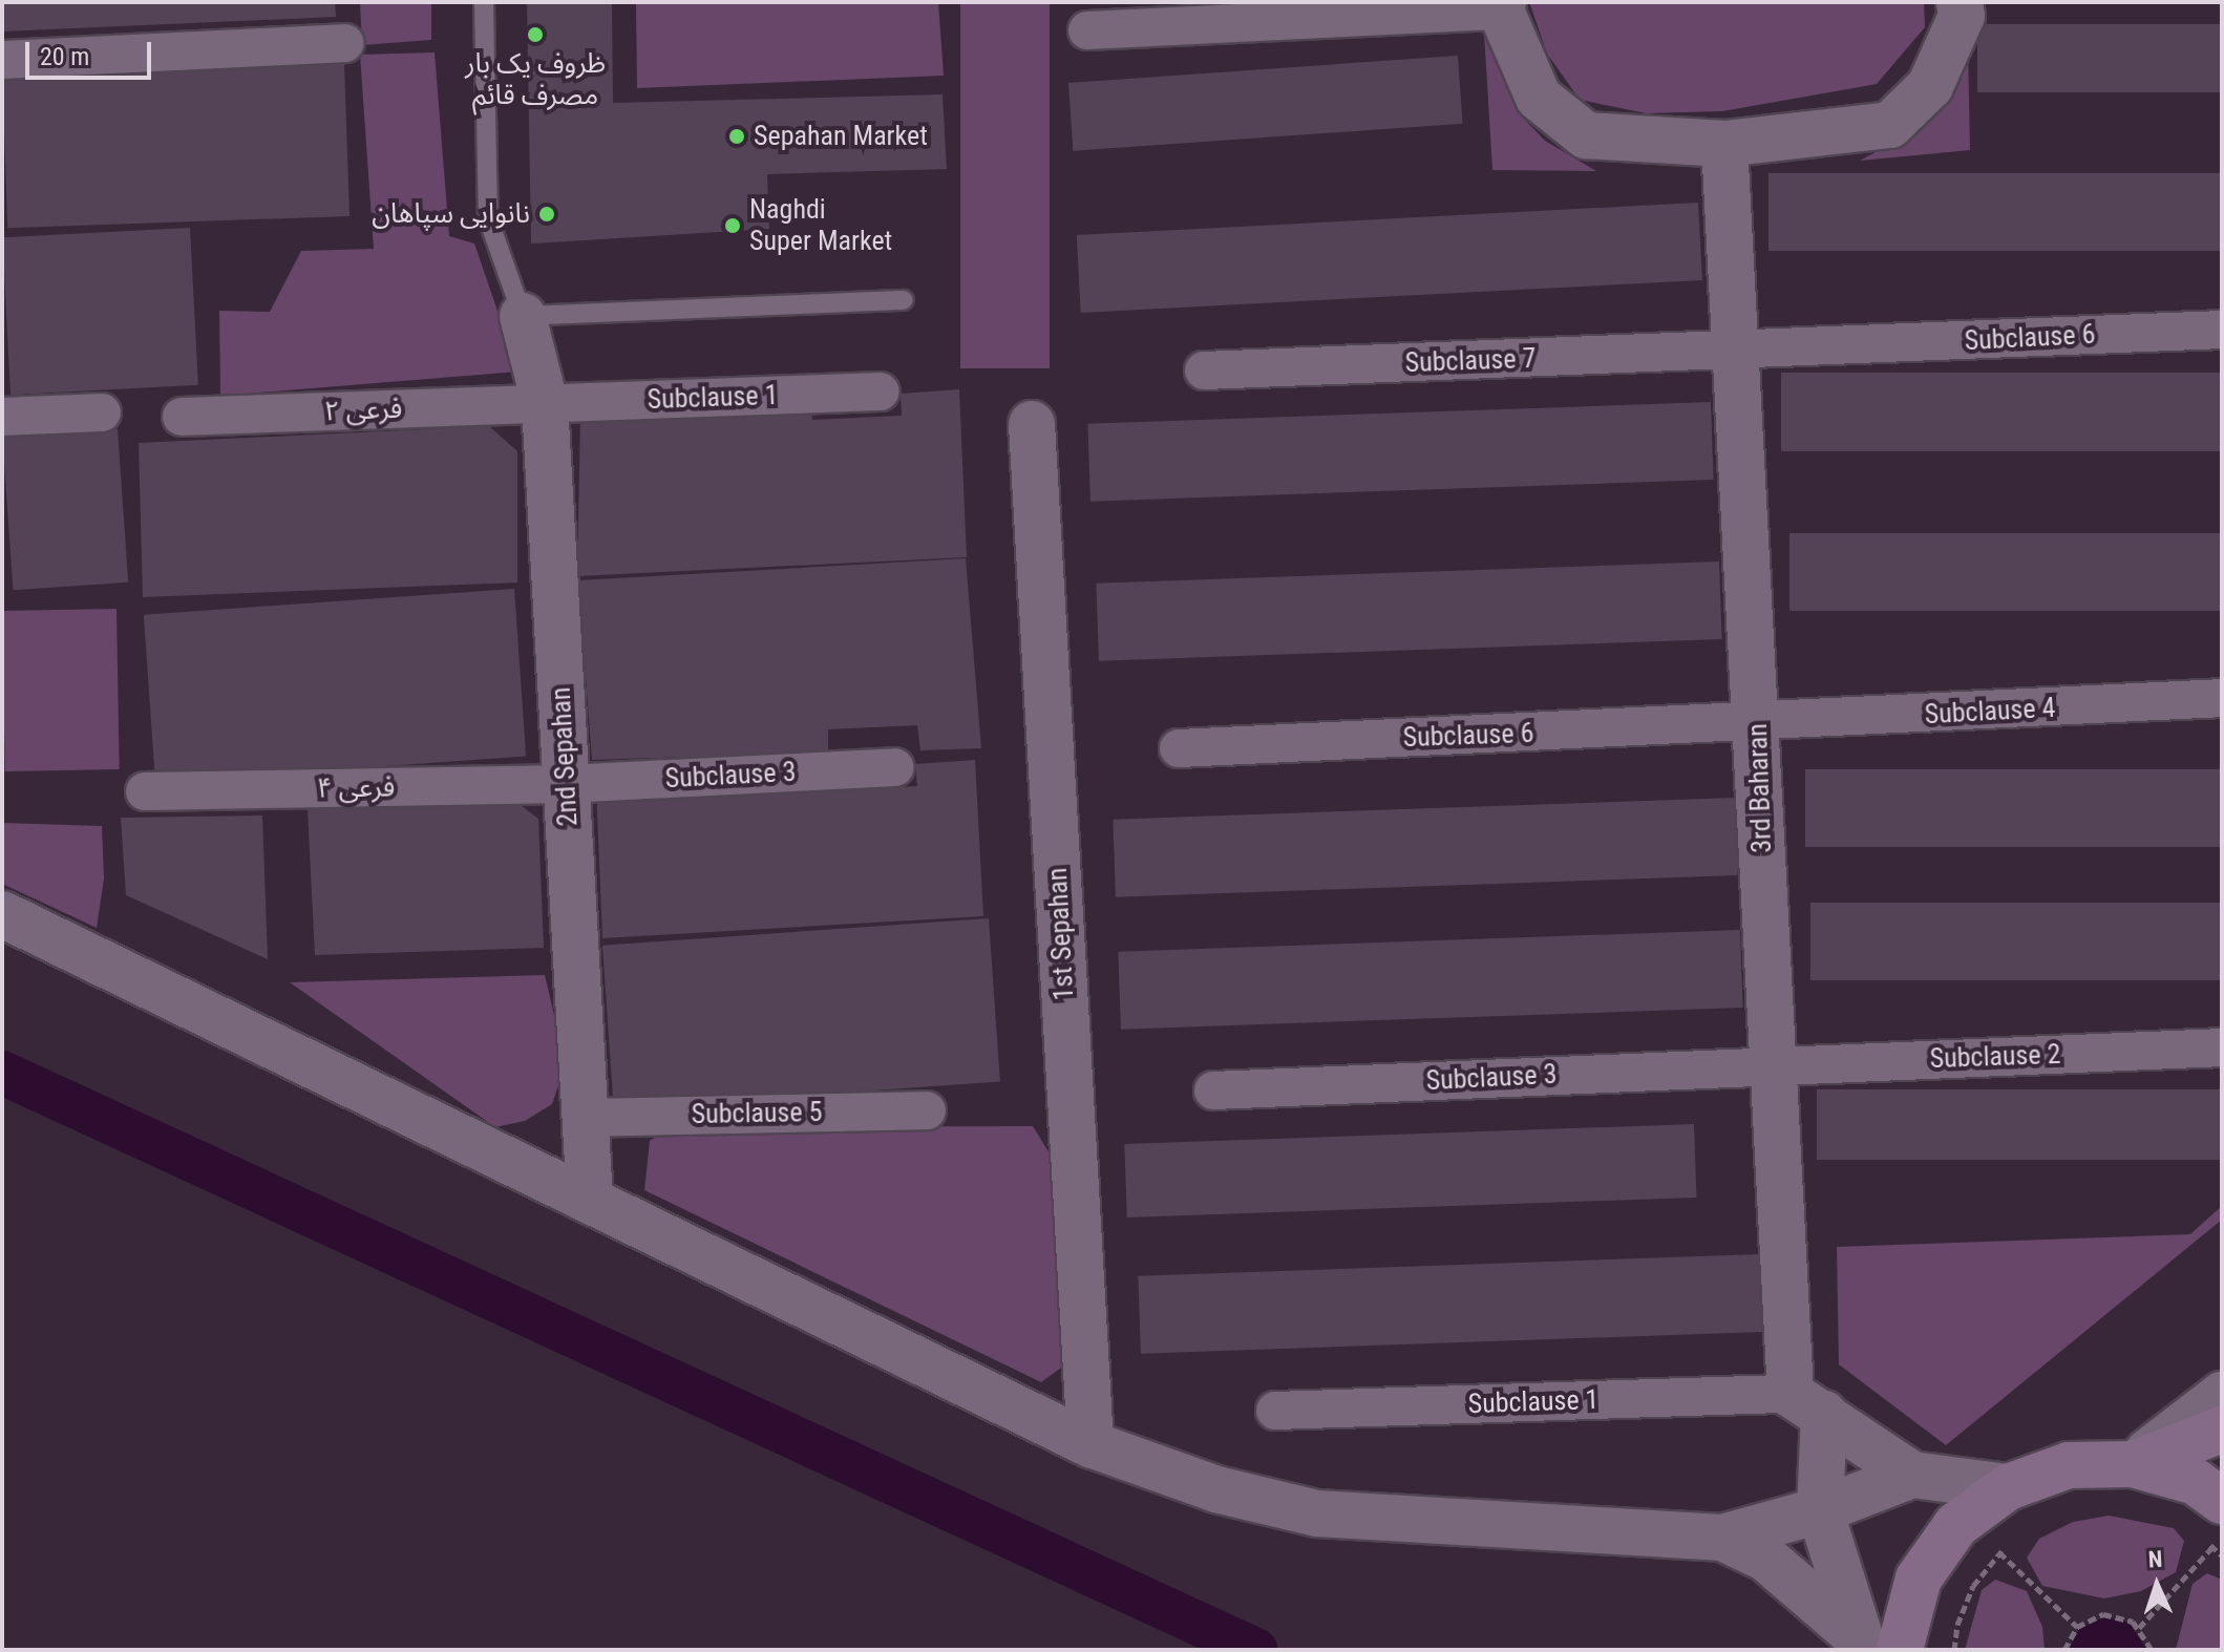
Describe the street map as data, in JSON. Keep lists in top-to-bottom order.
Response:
{
  "streets": {
    "street": [
      "Subclause 6",
      "Subclause 7",
      "Subclause 1",
      "فرعی ۲",
      "Subclause 4",
      "2nd Sepahan",
      "Subclause 3",
      "فرعی ۴",
      "3rd Baharan",
      "1st Sepahan",
      "Subclause 2",
      "Subclause 5"
    ]
  },
  "crossings": [
    ["Subclause 6", "Subclause 7"],
    ["Subclause 6", "Subclause 4"],
    ["Subclause 6", "3rd Baharan"],
    ["Subclause 7", "3rd Baharan"],
    ["Subclause 1", "فرعی ۲"],
    ["Subclause 1", "2nd Sepahan"],
    ["Subclause 1", "3rd Baharan"],
    ["فرعی ۲", "2nd Sepahan"],
    ["Subclause 4", "3rd Baharan"],
    ["2nd Sepahan", "Subclause 3"],
    ["2nd Sepahan", "فرعی ۴"],
    ["2nd Sepahan", "Subclause 5"],
    ["Subclause 3", "فرعی ۴"],
    ["Subclause 3", "3rd Baharan"],
    ["Subclause 3", "Subclause 2"],
    ["3rd Baharan", "Subclause 2"]
  ],
  "places": [
    "ظروف یک بار مصرف قائم",
    "Sepahan Market",
    "نانوایی سپاهان",
    "Naghdi Super Market"
  ],
  "scale_bar": "20 m",
  "north": "top"
}
